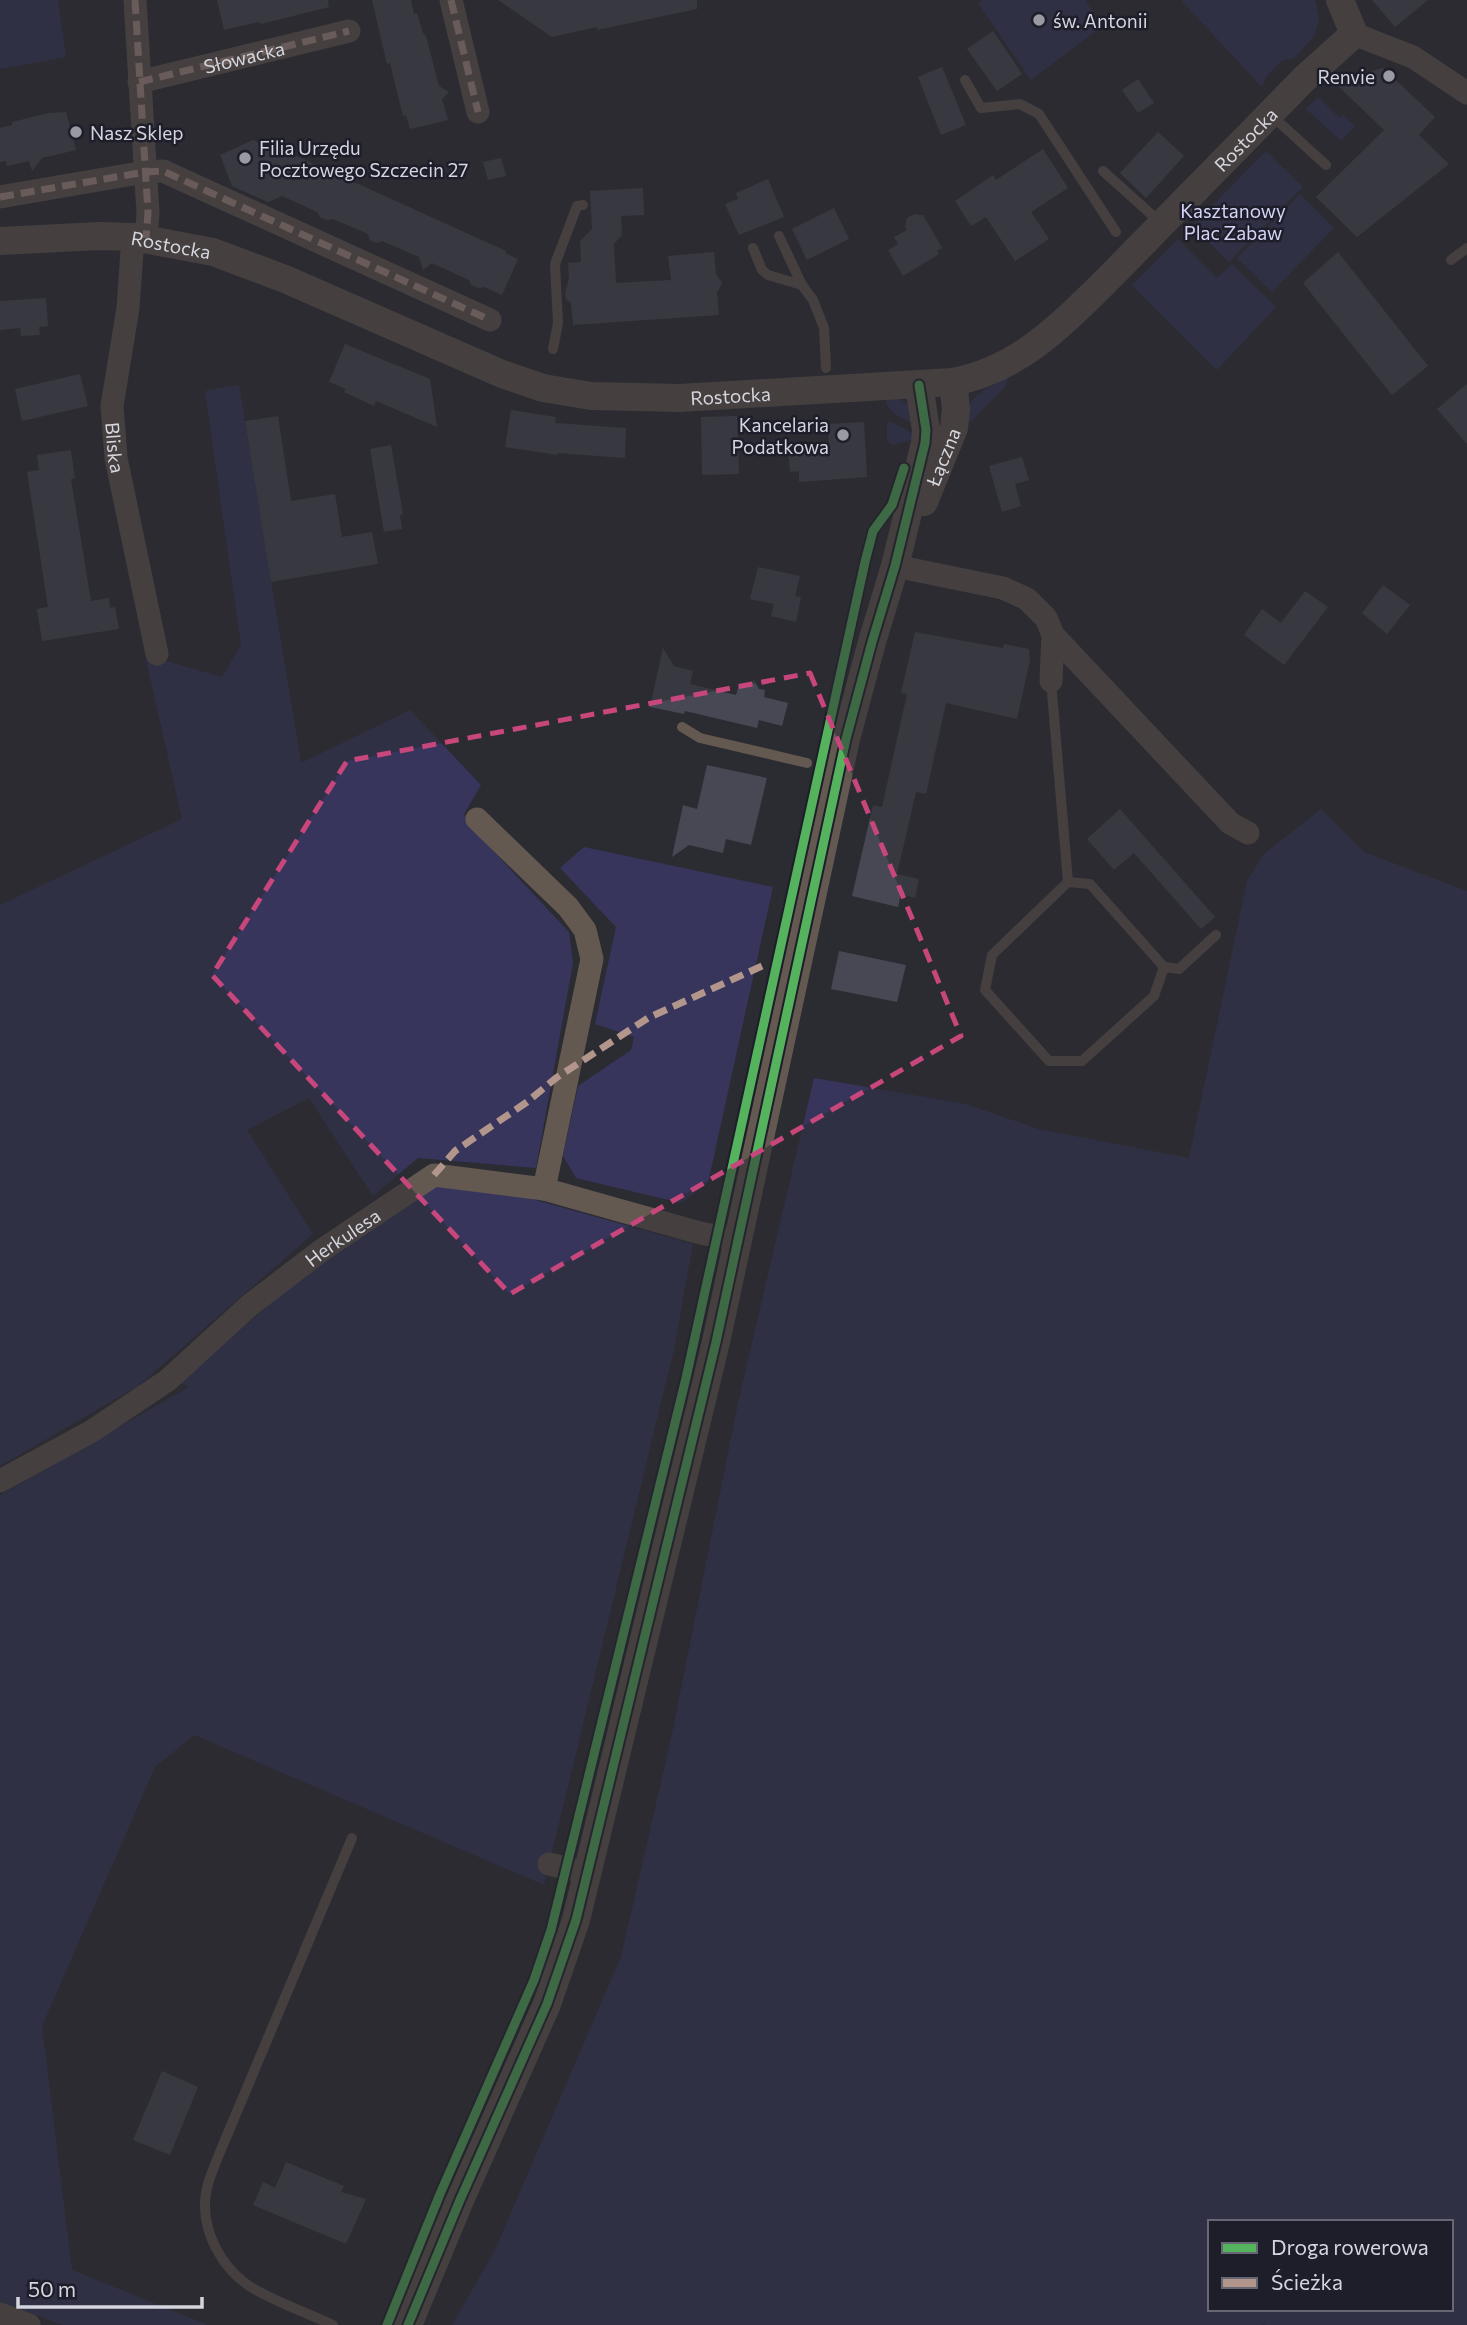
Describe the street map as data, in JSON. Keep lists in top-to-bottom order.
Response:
{
  "streets": {
    "street": [
      "Słowacka",
      "Rostocka",
      "Bliska",
      "Łączna",
      "Herkulesa"
    ]
  },
  "crossings": [
    ["Rostocka", "Bliska"],
    ["Rostocka", "Łączna"],
    ["Łączna", "Herkulesa"]
  ],
  "parks": ["Kasztanowy Plac Zabaw"],
  "places": [
    "św. Antonii",
    "Renvie",
    "Nasz Sklep",
    "Filia Urzędu Pocztowego Szczecin 27",
    "Kancelaria Podatkowa"
  ],
  "legend": ["Droga rowerowa", "Ścieżka"],
  "scale_bar": "50 m"
}
